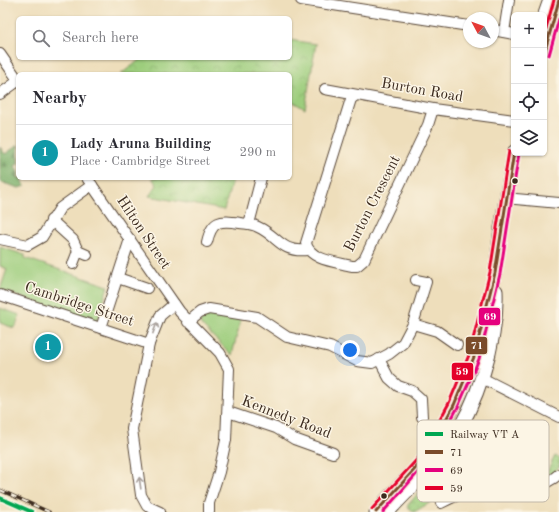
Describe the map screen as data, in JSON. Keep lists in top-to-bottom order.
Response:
{
  "streets": {
    "street": [
      "Burton Road",
      "Burton Crescent",
      "Hilton Street",
      "Cambridge Street",
      "Kennedy Road"
    ]
  },
  "crossings": [
    ["Burton Road", "Burton Crescent"],
    ["Hilton Street", "Kennedy Road"]
  ],
  "lines": ["transit line 71", "transit line 59", "transit line 69"],
  "legend": [
    "Railway VT A",
    "71",
    "69",
    "59"
  ],
  "north": "top left",
  "page": {
    "map_buttons": ["+", "−"],
    "search": "Search here",
    "heading": "Nearby",
    "list": [
      {
        "mark": "1",
        "name": "Lady Aruna Building",
        "note": "Place · Cambridge Street",
        "value": "290 m"
      }
    ],
    "pins": "1"
  }
}
